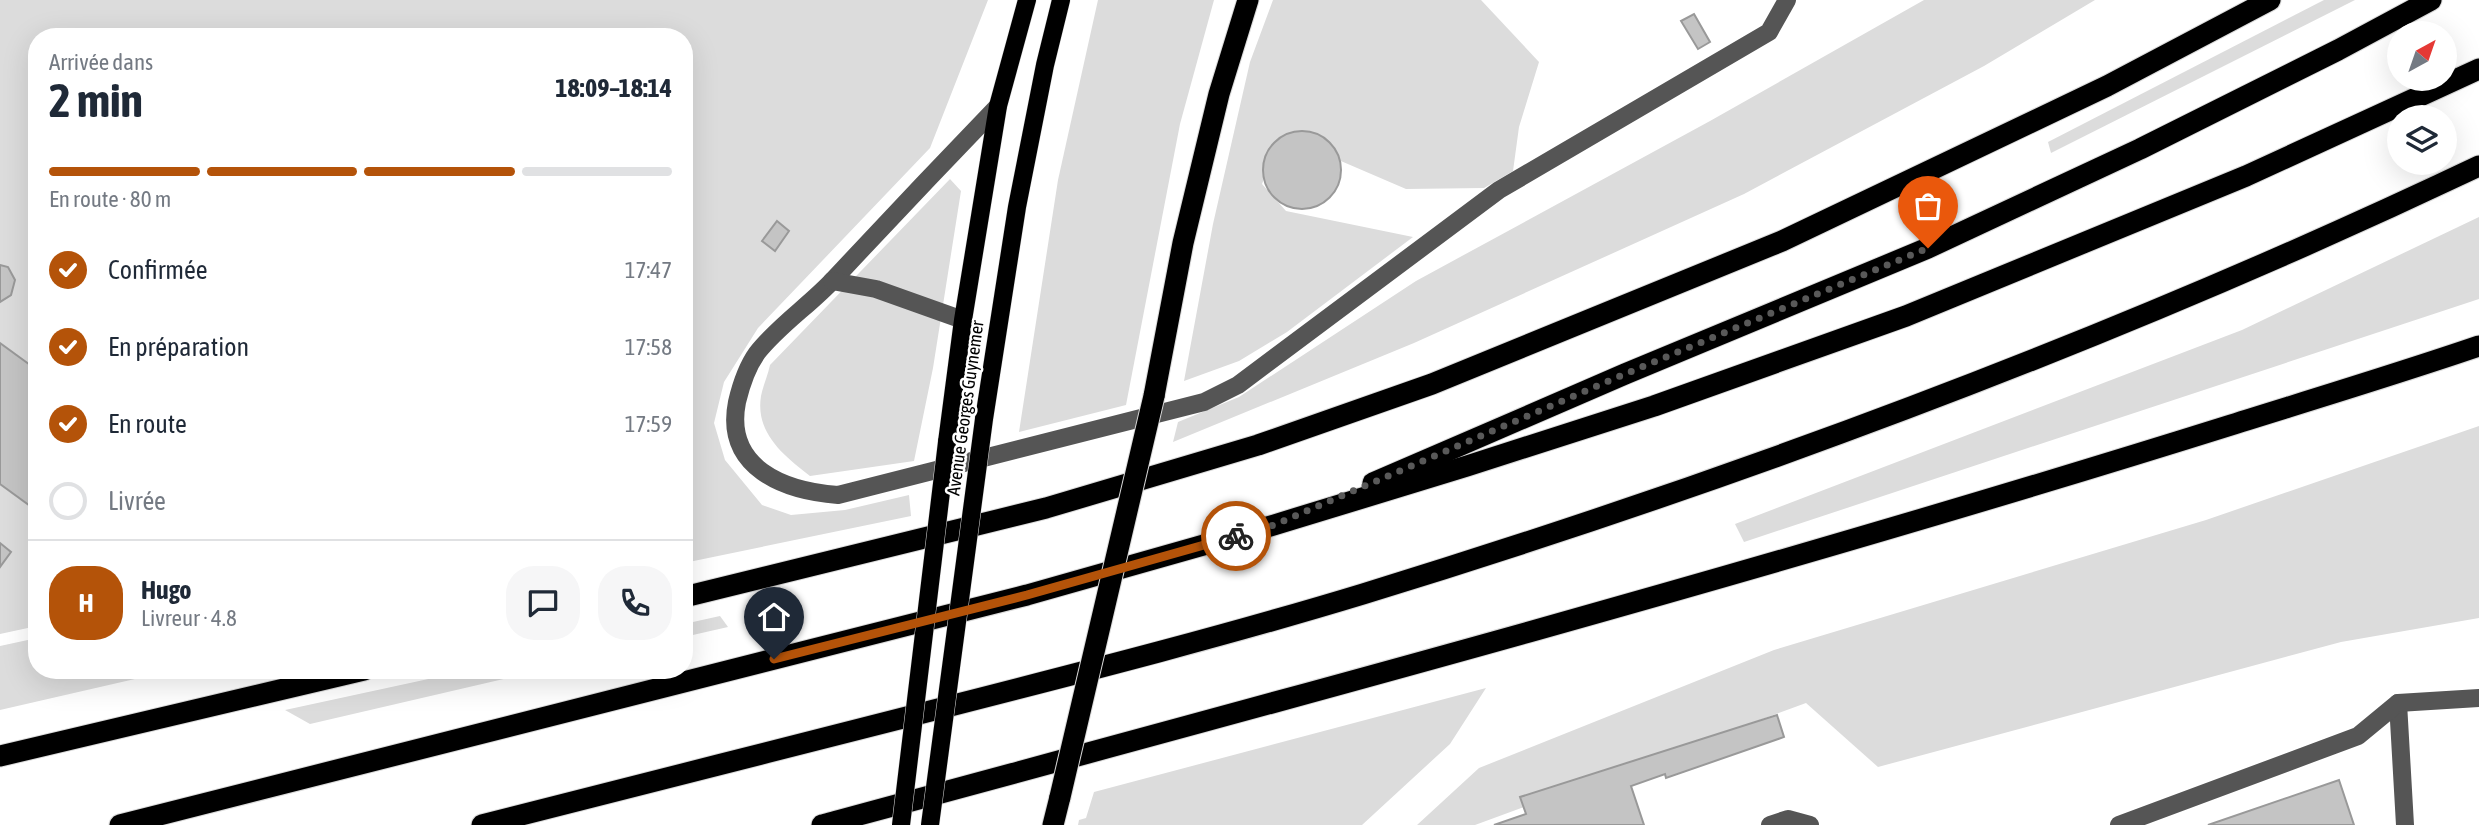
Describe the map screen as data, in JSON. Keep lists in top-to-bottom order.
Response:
{
  "streets": {
    "main road": ["Avenue Georges Guynemer"]
  },
  "north": "top right",
  "page": {
    "heading": ["2 min", "Arrivée dans", "18:09–18:14"],
    "panel": ["Hugo", "Livreur · 4.8"],
    "bar": "En route · 80 m",
    "list": [
      ["Confirmée", "17:47"],
      ["En préparation", "17:58"],
      ["En route", "17:59"],
      "Livrée"
    ],
    "round": "H"
  }
}
